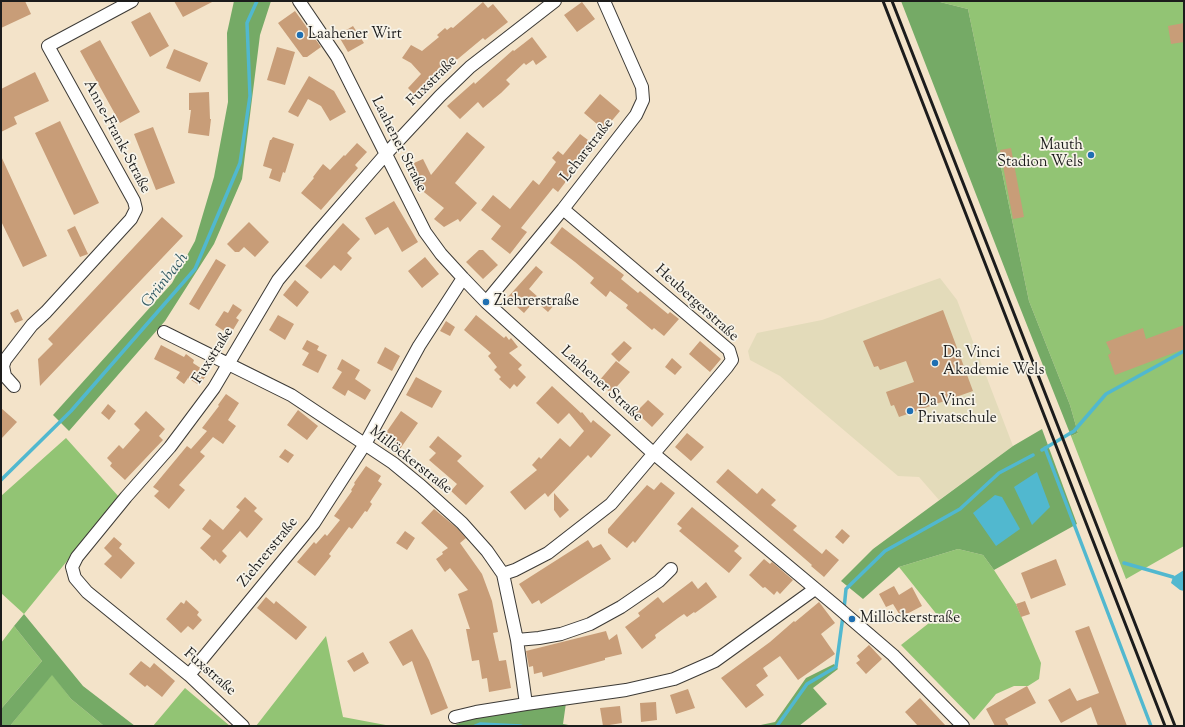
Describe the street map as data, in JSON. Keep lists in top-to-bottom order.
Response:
{
  "streets": {
    "street": [
      "Fuxstraße",
      "Anne-Frank-Straße",
      "Laahener Straße",
      "Leharstraße",
      "Heubergerstraße",
      "Millöckerstraße",
      "Ziehrerstraße"
    ]
  },
  "crossings": [
    ["Fuxstraße", "Laahener Straße"],
    ["Fuxstraße", "Millöckerstraße"],
    ["Fuxstraße", "Ziehrerstraße"],
    ["Laahener Straße", "Leharstraße"],
    ["Laahener Straße", "Heubergerstraße"],
    ["Laahener Straße", "Ziehrerstraße"],
    ["Leharstraße", "Heubergerstraße"],
    ["Millöckerstraße", "Ziehrerstraße"]
  ],
  "water": ["Grünbach"],
  "places": [
    "Laahener Wirt",
    "Mauth Stadion Wels",
    "Ziehrerstraße",
    "Da Vinci Akademie Wels",
    "Da Vinci Privatschule",
    "Millöckerstraße"
  ]
}
